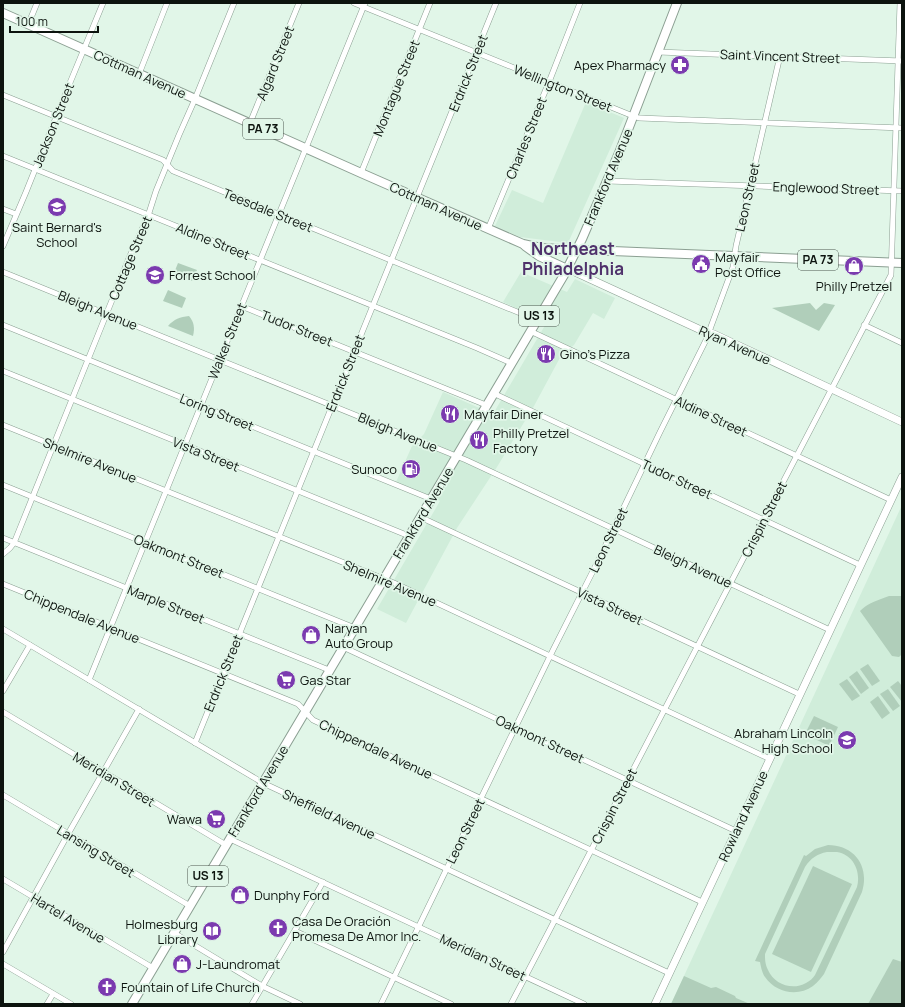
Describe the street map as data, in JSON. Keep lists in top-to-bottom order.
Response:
{
  "streets": {
    "main road": [
      "Cottman Avenue",
      "PA 73",
      "Frankford Avenue",
      "US 13"
    ],
    "street": [
      "Saint Vincent Street",
      "Algard Street",
      "Erdrick Street",
      "Montague Street",
      "Wellington Street",
      "Jackson Street",
      "Charles Street",
      "Englewood Street",
      "Leon Street",
      "Teesdale Street",
      "Aldine Street",
      "Cottage Street",
      "Bleigh Avenue",
      "Tudor Street",
      "Walker Street",
      "Ryan Avenue",
      "Loring Street",
      "Vista Street",
      "Shelmire Avenue",
      "Crispin Street",
      "Oakmont Street",
      "Marple Street",
      "Chippendale Avenue",
      "Meridian Street",
      "Sheffield Avenue",
      "Rowland Avenue",
      "Lansing Street",
      "Hartel Avenue"
    ]
  },
  "crossings": [
    ["Saint Vincent Street", "Frankford Avenue"],
    ["Saint Vincent Street", "Leon Street"],
    ["Saint Vincent Street", "Crispin Street"],
    ["Algard Street", "Cottman Avenue"],
    ["Erdrick Street", "Cottman Avenue"],
    ["Erdrick Street", "Wellington Street"],
    ["Erdrick Street", "Teesdale Street"],
    ["Erdrick Street", "Aldine Street"],
    ["Erdrick Street", "Bleigh Avenue"],
    ["Erdrick Street", "Tudor Street"],
    ["Erdrick Street", "Loring Street"],
    ["Erdrick Street", "Vista Street"],
    ["Erdrick Street", "Shelmire Avenue"],
    ["Erdrick Street", "Oakmont Street"],
    ["Erdrick Street", "Marple Street"],
    ["Erdrick Street", "Chippendale Avenue"],
    ["Erdrick Street", "Sheffield Avenue"],
    ["Cottman Avenue", "Montague Street"],
    ["Cottman Avenue", "Jackson Street"],
    ["Cottman Avenue", "Charles Street"],
    ["Cottman Avenue", "Frankford Avenue"],
    ["Cottman Avenue", "Leon Street"],
    ["Cottman Avenue", "Cottage Street"],
    ["Cottman Avenue", "Walker Street"],
    ["Cottman Avenue", "Crispin Street"],
    ["Montague Street", "Wellington Street"],
    ["Wellington Street", "Charles Street"],
    ["Wellington Street", "Frankford Avenue"],
    ["Wellington Street", "Leon Street"],
    ["Wellington Street", "Walker Street"],
    ["Wellington Street", "Crispin Street"],
    ["Jackson Street", "Teesdale Street"],
    ["Jackson Street", "Aldine Street"],
    ["Frankford Avenue", "Englewood Street"],
    ["Frankford Avenue", "Teesdale Street"],
    ["Frankford Avenue", "Aldine Street"],
    ["Frankford Avenue", "Bleigh Avenue"],
    ["Frankford Avenue", "Tudor Street"],
    ["Frankford Avenue", "Ryan Avenue"],
    ["Frankford Avenue", "Loring Street"],
    ["Frankford Avenue", "Vista Street"],
    ["Frankford Avenue", "Shelmire Avenue"],
    ["Frankford Avenue", "Oakmont Street"],
    ["Frankford Avenue", "Marple Street"],
    ["Frankford Avenue", "Chippendale Avenue"],
    ["Frankford Avenue", "Meridian Street"],
    ["Frankford Avenue", "Sheffield Avenue"],
    ["Frankford Avenue", "Lansing Street"],
    ["Frankford Avenue", "Hartel Avenue"],
    ["Englewood Street", "Leon Street"],
    ["Englewood Street", "Crispin Street"],
    ["Leon Street", "Aldine Street"],
    ["Leon Street", "Bleigh Avenue"],
    ["Leon Street", "Tudor Street"],
    ["Leon Street", "Ryan Avenue"],
    ["Leon Street", "Vista Street"],
    ["Leon Street", "Shelmire Avenue"],
    ["Leon Street", "Oakmont Street"],
    ["Leon Street", "Chippendale Avenue"],
    ["Leon Street", "Meridian Street"],
    ["Leon Street", "Sheffield Avenue"],
    ["Teesdale Street", "Cottage Street"],
    ["Teesdale Street", "Walker Street"],
    ["Aldine Street", "Cottage Street"],
    ["Aldine Street", "Walker Street"],
    ["Aldine Street", "Crispin Street"],
    ["Aldine Street", "Rowland Avenue"],
    ["Cottage Street", "Bleigh Avenue"],
    ["Cottage Street", "Loring Street"],
    ["Cottage Street", "Vista Street"],
    ["Cottage Street", "Shelmire Avenue"],
    ["Cottage Street", "Oakmont Street"],
    ["Cottage Street", "Marple Street"],
    ["Bleigh Avenue", "Walker Street"],
    ["Bleigh Avenue", "Crispin Street"],
    ["Bleigh Avenue", "Rowland Avenue"],
    ["Tudor Street", "Walker Street"],
    ["Tudor Street", "Crispin Street"],
    ["Tudor Street", "Rowland Avenue"],
    ["Walker Street", "Loring Street"],
    ["Walker Street", "Vista Street"],
    ["Walker Street", "Shelmire Avenue"],
    ["Walker Street", "Oakmont Street"],
    ["Walker Street", "Marple Street"],
    ["Walker Street", "Chippendale Avenue"],
    ["Walker Street", "Sheffield Avenue"],
    ["Ryan Avenue", "Crispin Street"],
    ["Vista Street", "Crispin Street"],
    ["Vista Street", "Rowland Avenue"],
    ["Shelmire Avenue", "Crispin Street"],
    ["Shelmire Avenue", "Rowland Avenue"],
    ["Crispin Street", "Oakmont Street"],
    ["Crispin Street", "Chippendale Avenue"],
    ["Crispin Street", "Meridian Street"],
    ["Crispin Street", "Sheffield Avenue"],
    ["Oakmont Street", "Rowland Avenue"],
    ["Chippendale Avenue", "Rowland Avenue"],
    ["Sheffield Avenue", "Rowland Avenue"]
  ],
  "districts": ["Northeast Philadelphia"],
  "places": {
    "pharmacy": ["Apex Pharmacy"],
    "school or university": ["Saint Bernard's School", "Forrest School", "Abraham Lincoln High School"],
    "public building": ["Mayfair Post Office"],
    "shop": [
      "Philly Pretzel",
      "Naryan Auto Group",
      "Dunphy Ford",
      "J-Laundromat"
    ],
    "restaurant": ["Gino's Pizza", "Mayfair Diner", "Philly Pretzel Factory"],
    "fuel station": ["Sunoco"],
    "supermarket": ["Gas Star", "Wawa"],
    "church": ["Casa De Oración Promesa De Amor Inc.", "Fountain of Life Church"],
    "library": ["Holmesburg Library"]
  },
  "scale_bar": "100 m"
}
